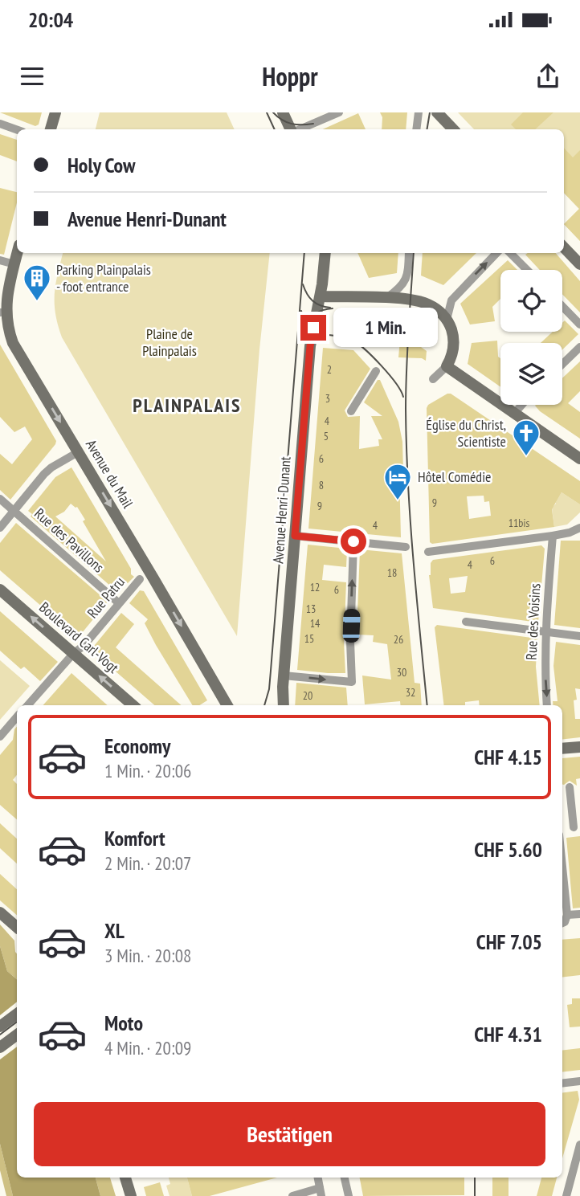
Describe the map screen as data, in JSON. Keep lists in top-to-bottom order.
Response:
{
  "streets": {
    "main road": ["Avenue du Mail", "Avenue Henri-Dunant", "Boulevard Carl-Vogt"],
    "street": ["Rue des Pavillons", "Rue Patru", "Rue des Voisins"]
  },
  "crossings": [
    ["Rue des Pavillons", "Rue Patru"],
    ["Rue Patru", "Boulevard Carl-Vogt"]
  ],
  "one_way": ["Avenue du Mail", "Rue des Voisins", "Boulevard Carl-Vogt"],
  "districts": ["PLAINPALAIS"],
  "parks": ["Plaine de Plainpalais"],
  "places": {
    "building": ["Parking Plainpalais - foot entrance"],
    "church": ["Église du Christ, Scientiste"],
    "hotel": ["Hôtel Comédie"]
  },
  "house_numbers": [
    "2",
    "3",
    "4",
    "5",
    "6",
    "8",
    "9",
    "9",
    "11bis",
    "4",
    "6",
    "4",
    "18",
    "12",
    "6",
    "13",
    "14",
    "15",
    "26",
    "30",
    "32",
    "20"
  ],
  "page": {
    "status": "20:04",
    "header": "Hoppr",
    "banner": ["Holy Cow", "Avenue Henri-Dunant"],
    "bubble": "1 Min.",
    "list": [
      {
        "name": "Economy",
        "note": "1 Min. · 20:06",
        "value": "CHF 4.15"
      },
      {
        "name": "Komfort",
        "note": "2 Min. · 20:07",
        "value": "CHF 5.60"
      },
      {
        "name": "XL",
        "note": "3 Min. · 20:08",
        "value": "CHF 7.05"
      },
      {
        "name": "Moto",
        "note": "4 Min. · 20:09",
        "value": "CHF 4.31"
      }
    ],
    "buttons": "Bestätigen"
  }
}
